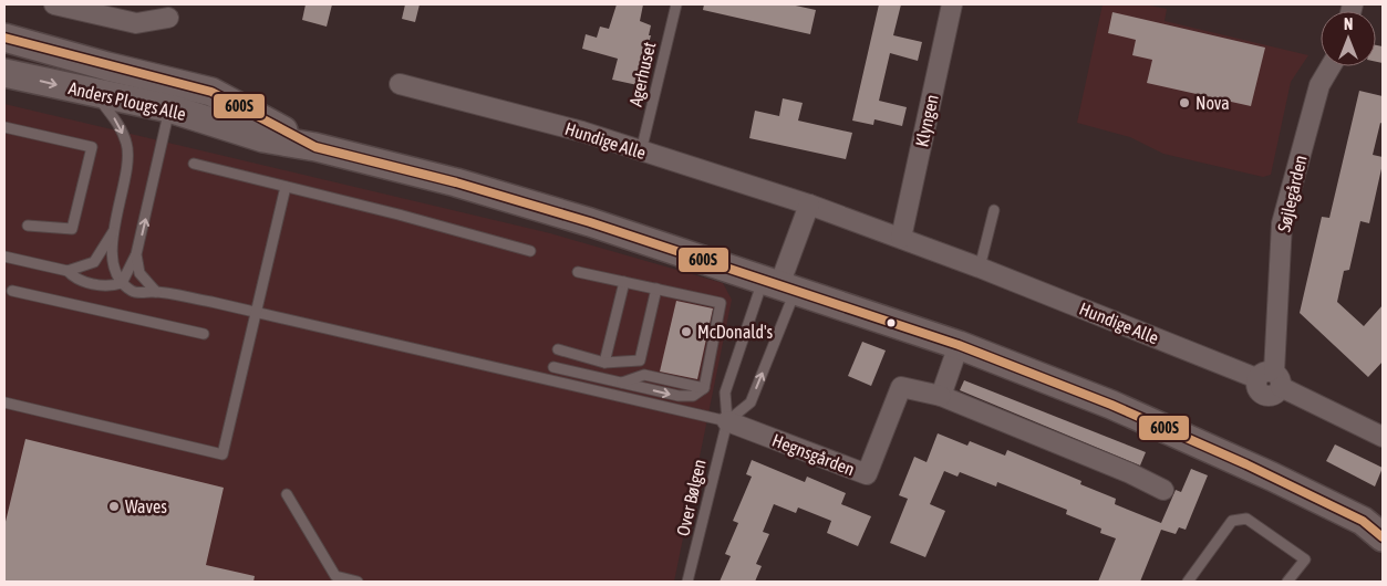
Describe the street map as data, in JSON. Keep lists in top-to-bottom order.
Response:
{
  "streets": {
    "street": [
      "Anders Plougs Alle",
      "Klyngen",
      "Hundige Alle",
      "Søjlegården",
      "Hegnsgården"
    ],
    "lane": ["Agerhuset", "Over Bølgen"]
  },
  "crossings": [
    ["Agerhuset", "Hundige Alle"],
    ["Anders Plougs Alle", "Over Bølgen"],
    ["Klyngen", "Hundige Alle"],
    ["Hundige Alle", "Søjlegården"],
    ["Hegnsgården", "Over Bølgen"]
  ],
  "places": ["Nova", "McDonald's", "Waves"],
  "lines": ["transit line 600S"],
  "north": "top"
}
